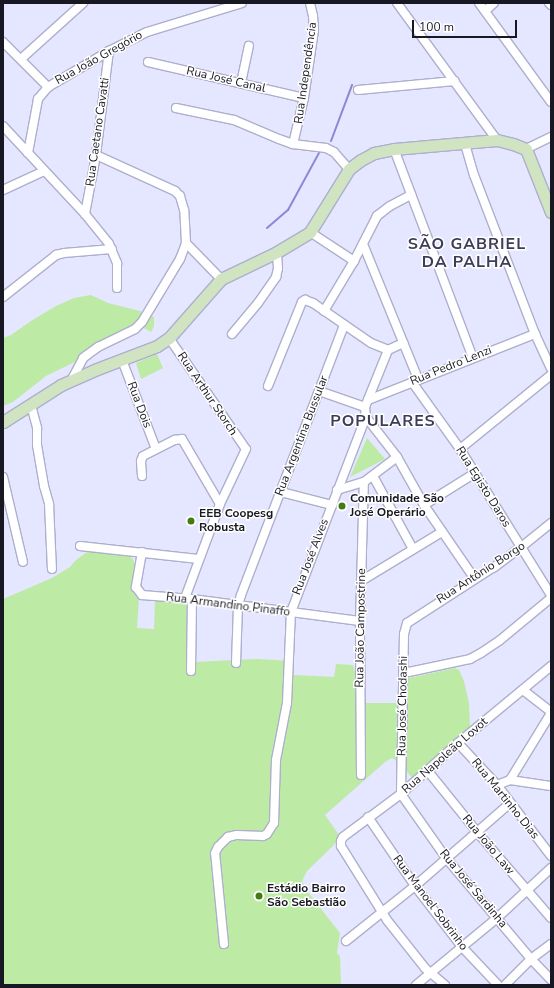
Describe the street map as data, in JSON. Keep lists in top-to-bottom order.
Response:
{
  "streets": {
    "street": [
      "Rua João Gregório",
      "Rua Independência",
      "Rua José Canal",
      "Rua Caetano Cavatti",
      "Rua Pedro Lenzi",
      "Rua Arthur Storch",
      "Rua Dois",
      "Rua Argentina Bussular",
      "Rua Egisto Daros",
      "Rua José Alves",
      "Rua Antônio Borgo",
      "Rua Armandino Pinaffo",
      "Rua João Campostrine",
      "Rua José Chodashi",
      "Rua Napoleão Lovot",
      "Rua Martinho Dias",
      "Rua João Law",
      "Rua José Sardinha",
      "Rua Manoel Sobrinho"
    ]
  },
  "crossings": [
    ["Rua João Gregório", "Rua Caetano Cavatti"],
    ["Rua Independência", "Rua José Canal"],
    ["Rua Pedro Lenzi", "Rua Egisto Daros"],
    ["Rua Pedro Lenzi", "Rua José Alves"],
    ["Rua Argentina Bussular", "Rua Armandino Pinaffo"],
    ["Rua Egisto Daros", "Rua Antônio Borgo"],
    ["Rua José Alves", "Rua Armandino Pinaffo"],
    ["Rua Antônio Borgo", "Rua José Chodashi"],
    ["Rua Armandino Pinaffo", "Rua João Campostrine"],
    ["Rua José Chodashi", "Rua Napoleão Lovot"],
    ["Rua José Chodashi", "Rua José Sardinha"],
    ["Rua Napoleão Lovot", "Rua Martinho Dias"],
    ["Rua Napoleão Lovot", "Rua João Law"],
    ["Rua Napoleão Lovot", "Rua José Sardinha"],
    ["Rua Napoleão Lovot", "Rua Manoel Sobrinho"]
  ],
  "districts": ["SÃO GABRIEL DA PALHA", "POPULARES"],
  "places": ["Comunidade São José Operário", "EEB Coopesg Robusta", "Estádio Bairro São Sebastião"],
  "scale_bar": "100 m"
}
